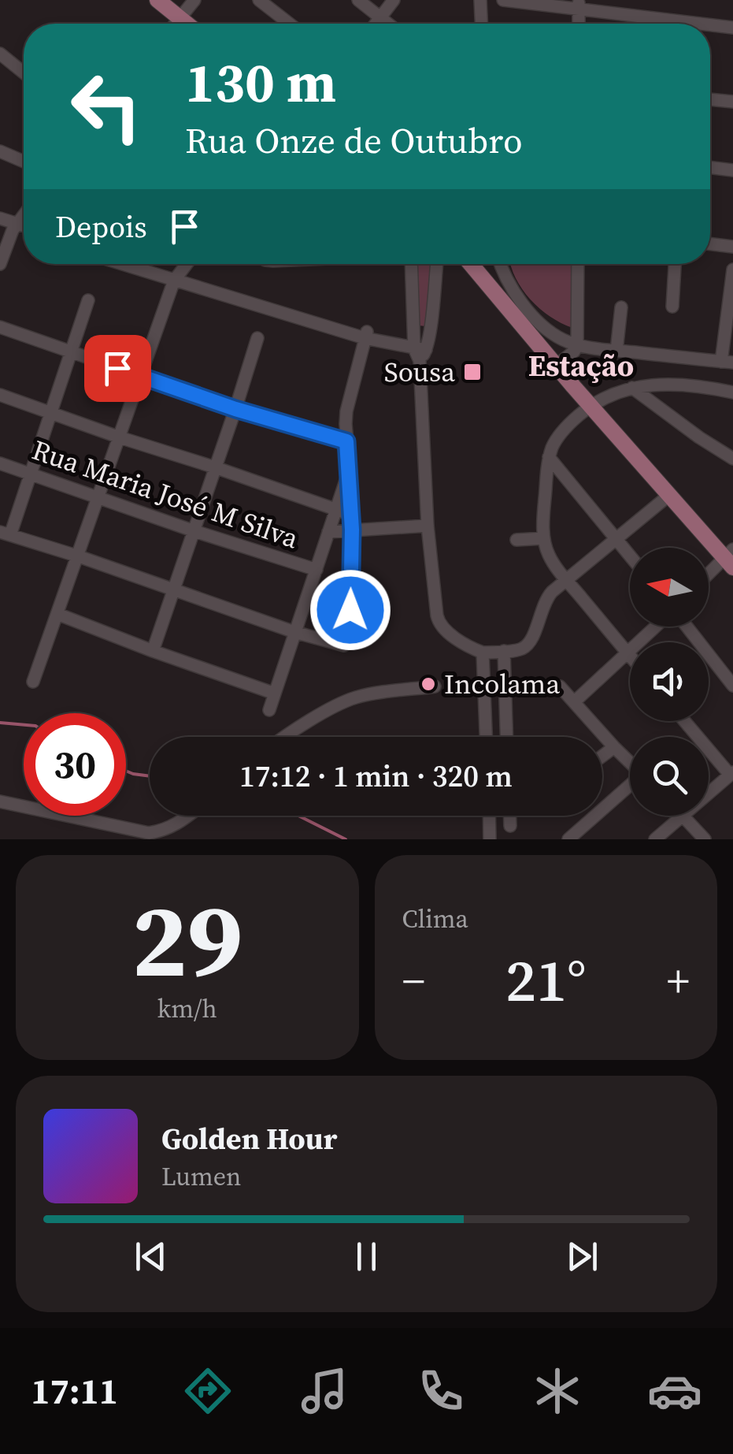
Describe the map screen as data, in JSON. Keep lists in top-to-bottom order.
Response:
{
  "streets": {
    "street": ["Rua Maria José M Silva"]
  },
  "districts": ["Estação"],
  "places": {
    "transit": ["Sousa"],
    "other": ["Incolama"]
  },
  "north": "left",
  "page": {
    "turn": ["130 m", "Rua Onze de Outubro"],
    "then": "Depois",
    "limit": "30",
    "trip": "17:12 · 1 min · 320 m",
    "tile": [
      ["29", "km/h"],
      "Clima"
    ],
    "heat": ["−", "21°", "+"],
    "song": ["Golden Hour", "Lumen"],
    "tabs": "17:11"
  }
}
